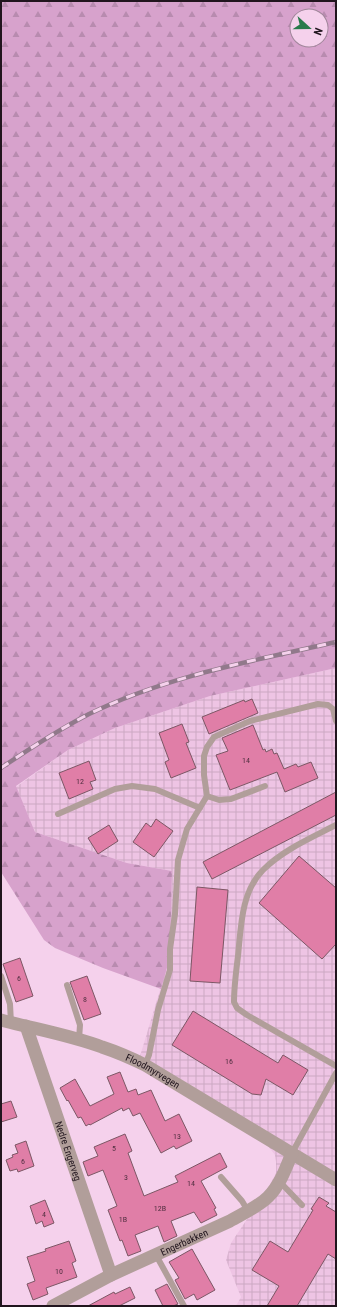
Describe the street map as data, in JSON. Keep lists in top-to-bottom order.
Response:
{
  "streets": {
    "street": ["Floodmyrvegen", "Nedre Engerveg", "Engerbakken"]
  },
  "crossings": [
    ["Floodmyrvegen", "Nedre Engerveg"],
    ["Floodmyrvegen", "Engerbakken"],
    ["Nedre Engerveg", "Engerbakken"]
  ],
  "house_numbers": [
    "14",
    "12",
    "6",
    "8",
    "16",
    "13",
    "5",
    "6",
    "3",
    "14",
    "12B",
    "4",
    "1B",
    "10"
  ],
  "north": "right"
}
